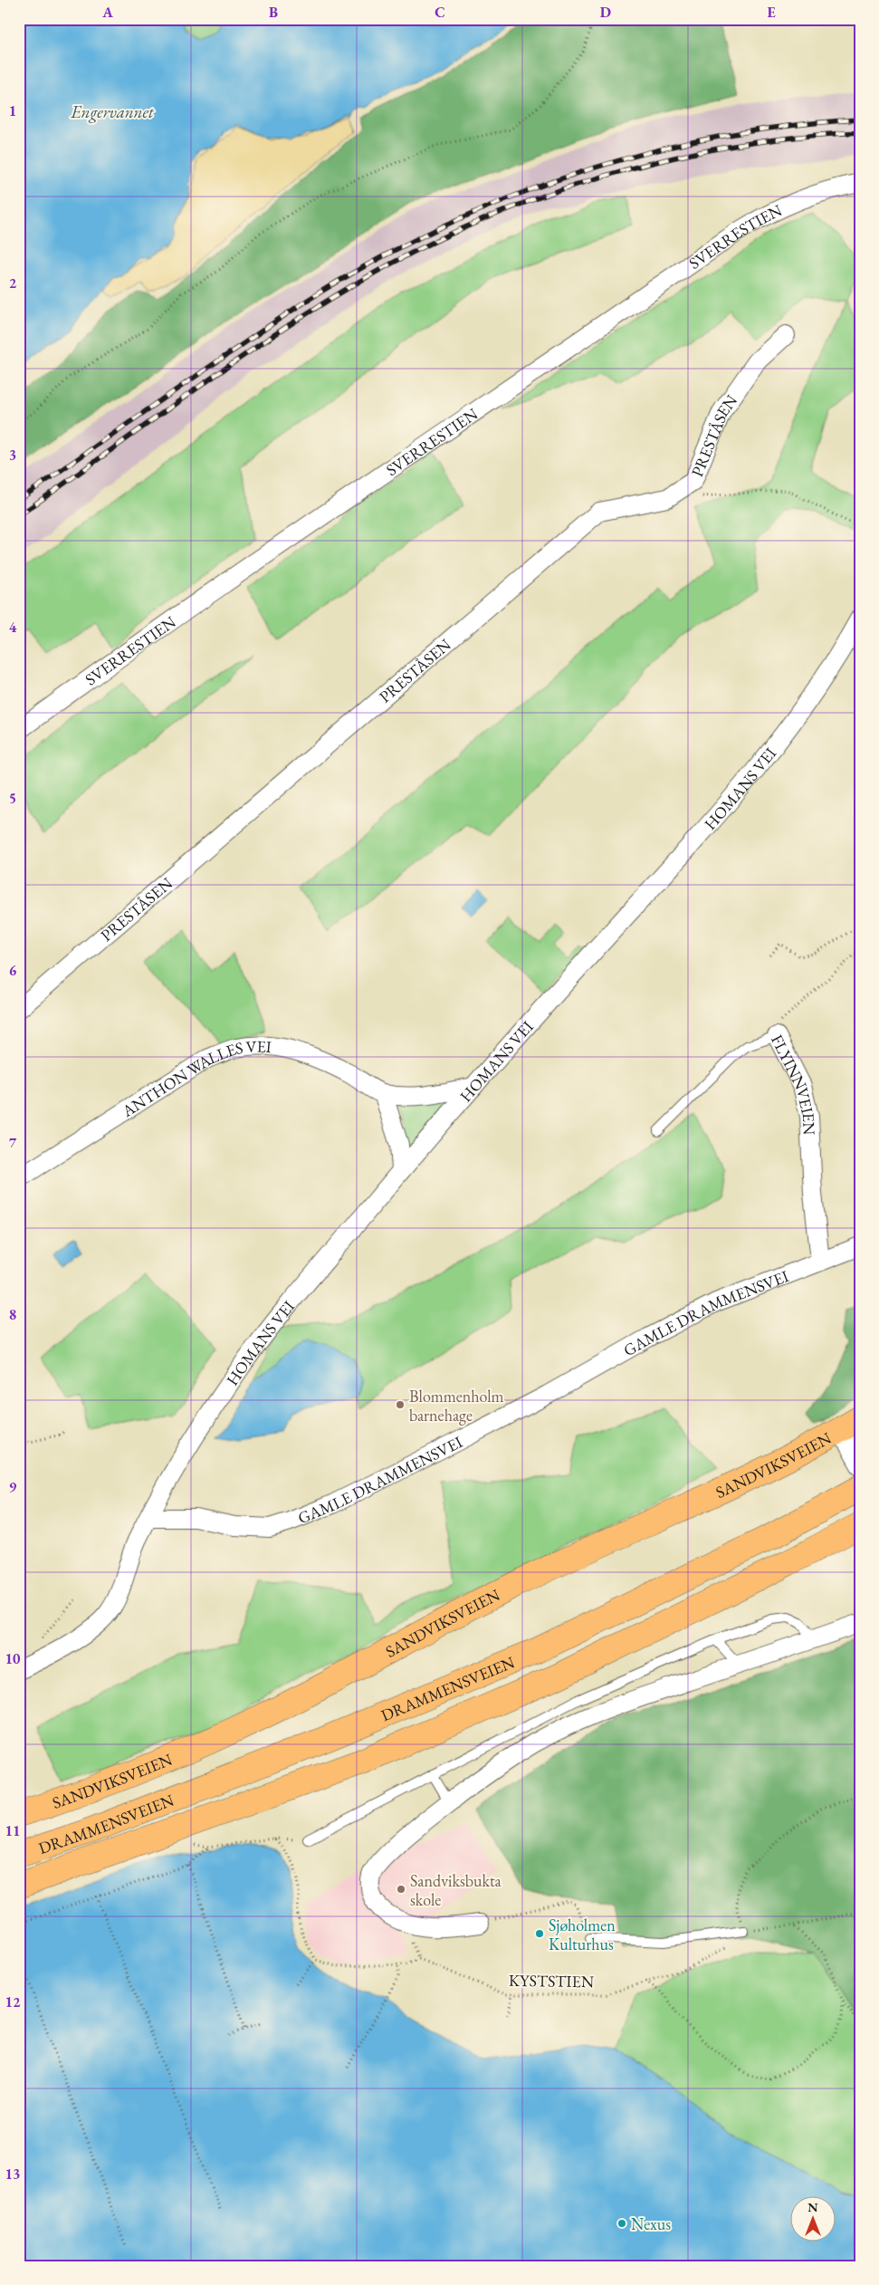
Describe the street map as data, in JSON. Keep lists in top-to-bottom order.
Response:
{
  "streets": {
    "main road": ["SANDVIKSVEIEN", "DRAMMENSVEIEN"],
    "street": [
      "SVERRESTIEN",
      "PRESTÅSEN",
      "HOMANS VEI",
      "ANTHON WALLES VEI",
      "FLYINNVEIEN",
      "GAMLE DRAMMENSVEI"
    ],
    "path": ["KYSTSTIEN"]
  },
  "crossings": [
    ["HOMANS VEI", "ANTHON WALLES VEI"],
    ["HOMANS VEI", "GAMLE DRAMMENSVEI"],
    ["FLYINNVEIEN", "GAMLE DRAMMENSVEI"]
  ],
  "water": ["Engervannet"],
  "places": [
    "Blommenholm barnehage",
    "Sandviksbukta skole",
    "Sjøholmen Kulturhus",
    "Nexus"
  ],
  "north": "top",
  "grid": {
    "columns": [
      "A",
      "B",
      "C",
      "D",
      "E"
    ],
    "rows": [
      "1",
      "2",
      "3",
      "4",
      "5",
      "6",
      "7",
      "8",
      "9",
      "10",
      "11",
      "12",
      "13"
    ]
  }
}
